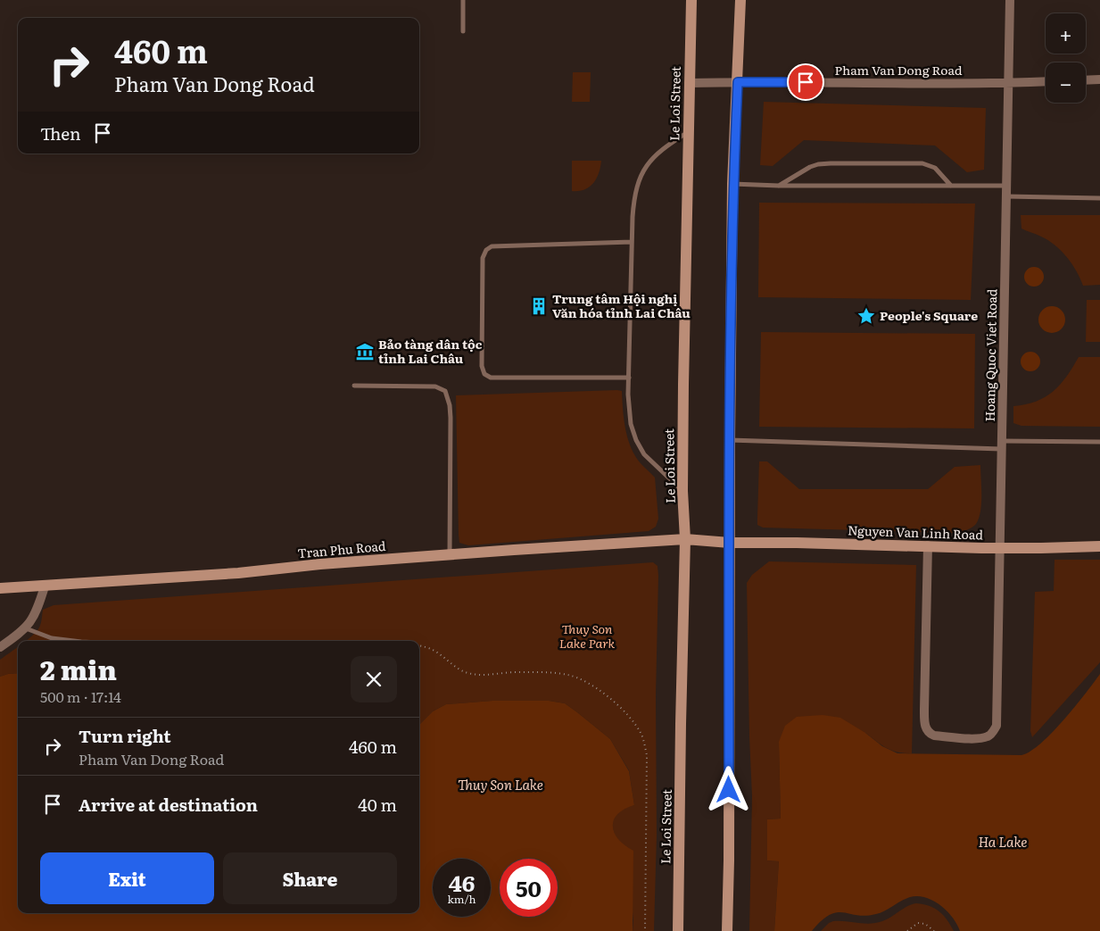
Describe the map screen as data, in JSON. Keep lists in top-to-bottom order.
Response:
{
  "streets": {
    "main road": ["Le Loi Street", "Nguyen Van Linh Road", "Tran Phu Road"],
    "street": ["Pham Van Dong Road", "Hoang Quoc Viet Road"]
  },
  "crossings": [
    ["Pham Van Dong Road", "Le Loi Street"],
    ["Pham Van Dong Road", "Hoang Quoc Viet Road"],
    ["Le Loi Street", "Nguyen Van Linh Road"],
    ["Le Loi Street", "Tran Phu Road"],
    ["Hoang Quoc Viet Road", "Nguyen Van Linh Road"],
    ["Nguyen Van Linh Road", "Tran Phu Road"]
  ],
  "water": ["Thuy Son Lake", "Ha Lake"],
  "parks": ["Thuy Son Lake Park"],
  "places": {
    "building": ["Trung tâm Hội nghị Văn hóa tỉnh Lai Châu"],
    "place": ["People's Square"],
    "museum": ["Bảo tàng dân tộc tỉnh Lai Châu"]
  },
  "page": {
    "map_buttons": ["+", "−"],
    "turn": ["460 m", "Pham Van Dong Road"],
    "then": "Then",
    "heading": ["2 min", "500 m · 17:14"],
    "list": [
      {
        "name": "Turn right",
        "note": "Pham Van Dong Road",
        "value": "460 m"
      },
      {
        "name": "Arrive at destination",
        "value": "40 m"
      }
    ],
    "buttons": ["Exit", "Share"],
    "speed": "46 km/h",
    "limit": "50"
  }
}
